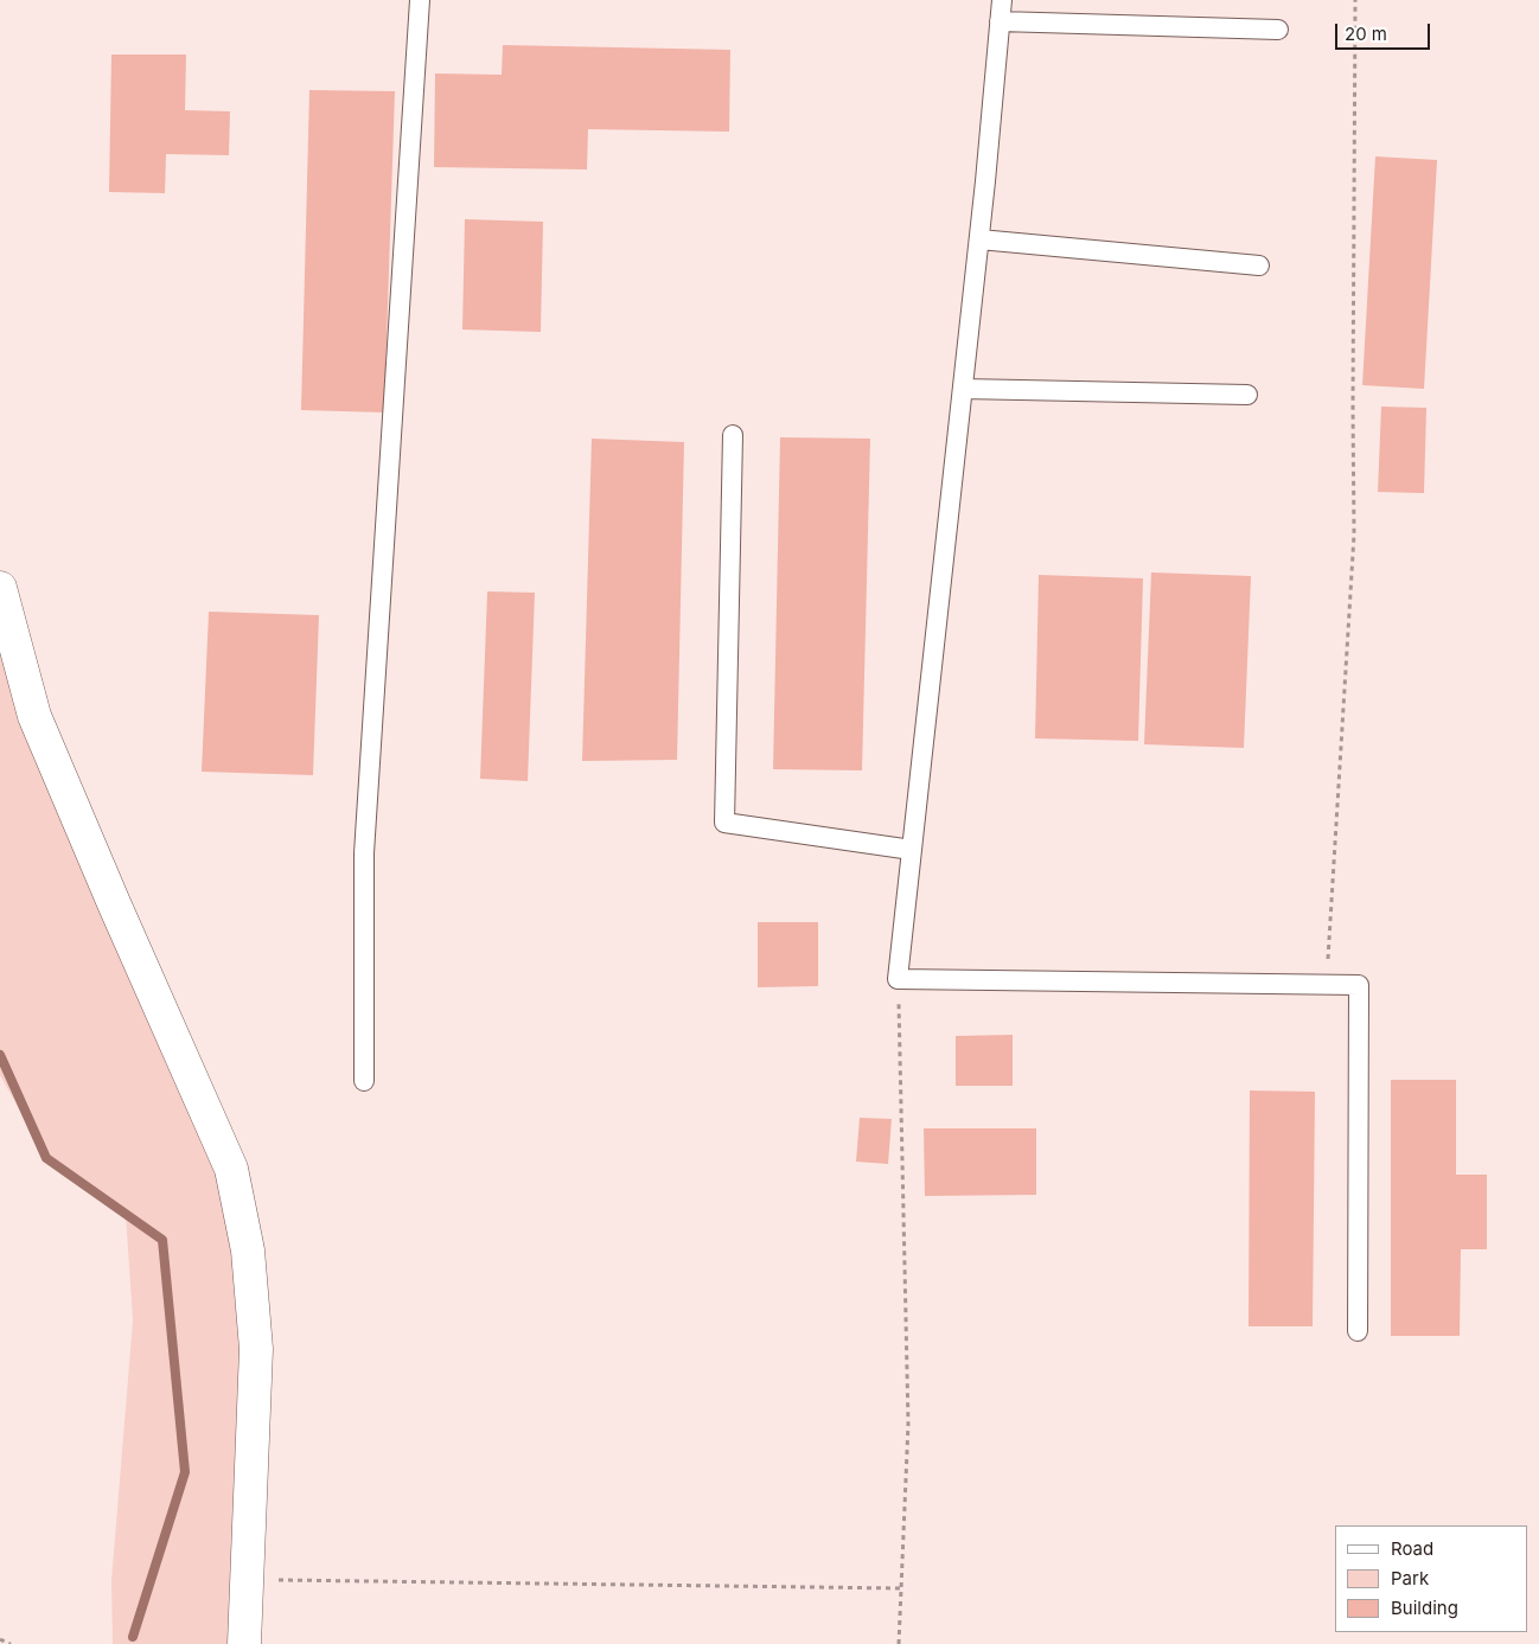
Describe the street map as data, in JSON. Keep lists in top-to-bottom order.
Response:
{
  "legend": ["Road", "Park", "Building"],
  "scale_bar": "20 m"
}
